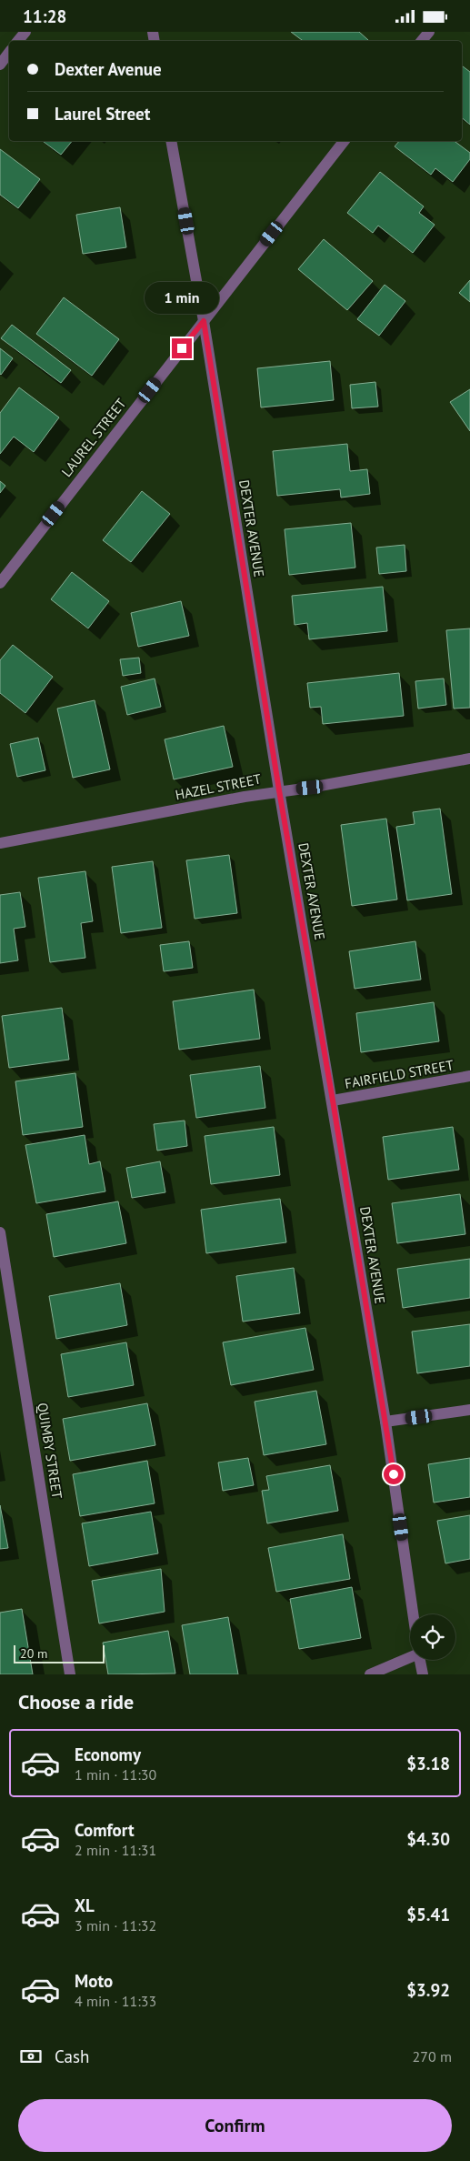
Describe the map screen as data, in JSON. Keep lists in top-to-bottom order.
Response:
{
  "streets": {
    "street": [
      "LAUREL STREET",
      "DEXTER AVENUE",
      "HAZEL STREET",
      "FAIRFIELD STREET",
      "QUIMBY STREET"
    ]
  },
  "crossings": [
    ["LAUREL STREET", "DEXTER AVENUE"],
    ["DEXTER AVENUE", "HAZEL STREET"],
    ["DEXTER AVENUE", "FAIRFIELD STREET"]
  ],
  "scale_bar": "20 m",
  "page": {
    "status": "11:28",
    "banner": ["Dexter Avenue", "Laurel Street"],
    "bubble": "1 min",
    "scale": "20 m",
    "heading": "Choose a ride",
    "list": [
      {
        "name": "Economy",
        "note": "1 min · 11:30",
        "value": "$3.18"
      },
      {
        "name": "Comfort",
        "note": "2 min · 11:31",
        "value": "$4.30"
      },
      {
        "name": "XL",
        "note": "3 min · 11:32",
        "value": "$5.41"
      },
      {
        "name": "Moto",
        "note": "4 min · 11:33",
        "value": "$3.92"
      }
    ],
    "pay": ["Cash", "270 m"],
    "buttons": "Confirm"
  }
}
